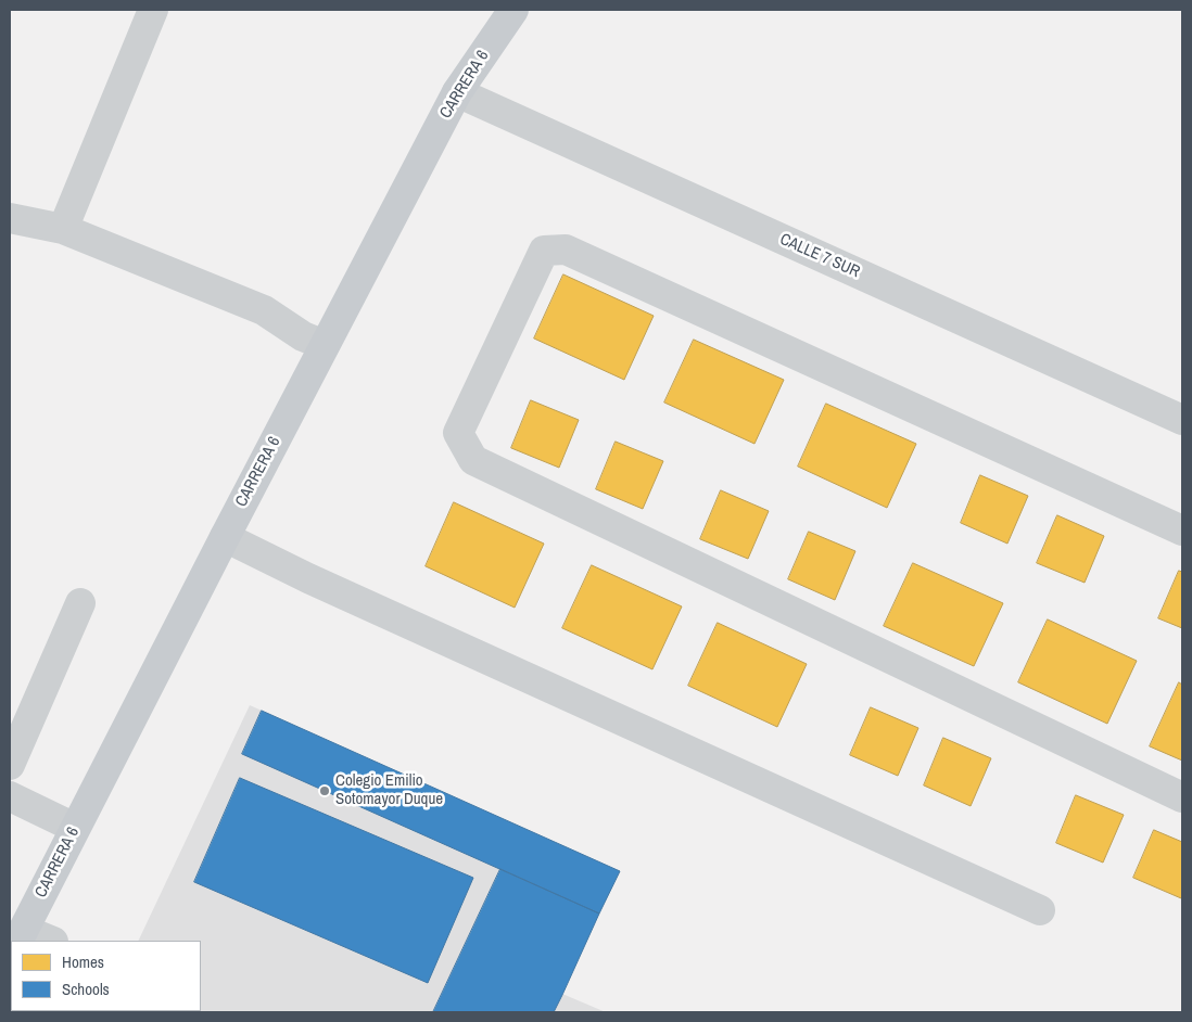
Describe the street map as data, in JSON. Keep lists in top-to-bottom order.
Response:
{
  "streets": {
    "main road": ["CARRERA 6"],
    "street": ["CALLE 7 SUR"]
  },
  "crossings": [
    ["CARRERA 6", "CALLE 7 SUR"]
  ],
  "places": ["Colegio Emilio Sotomayor Duque"],
  "legend": ["Homes", "Schools"]
}
